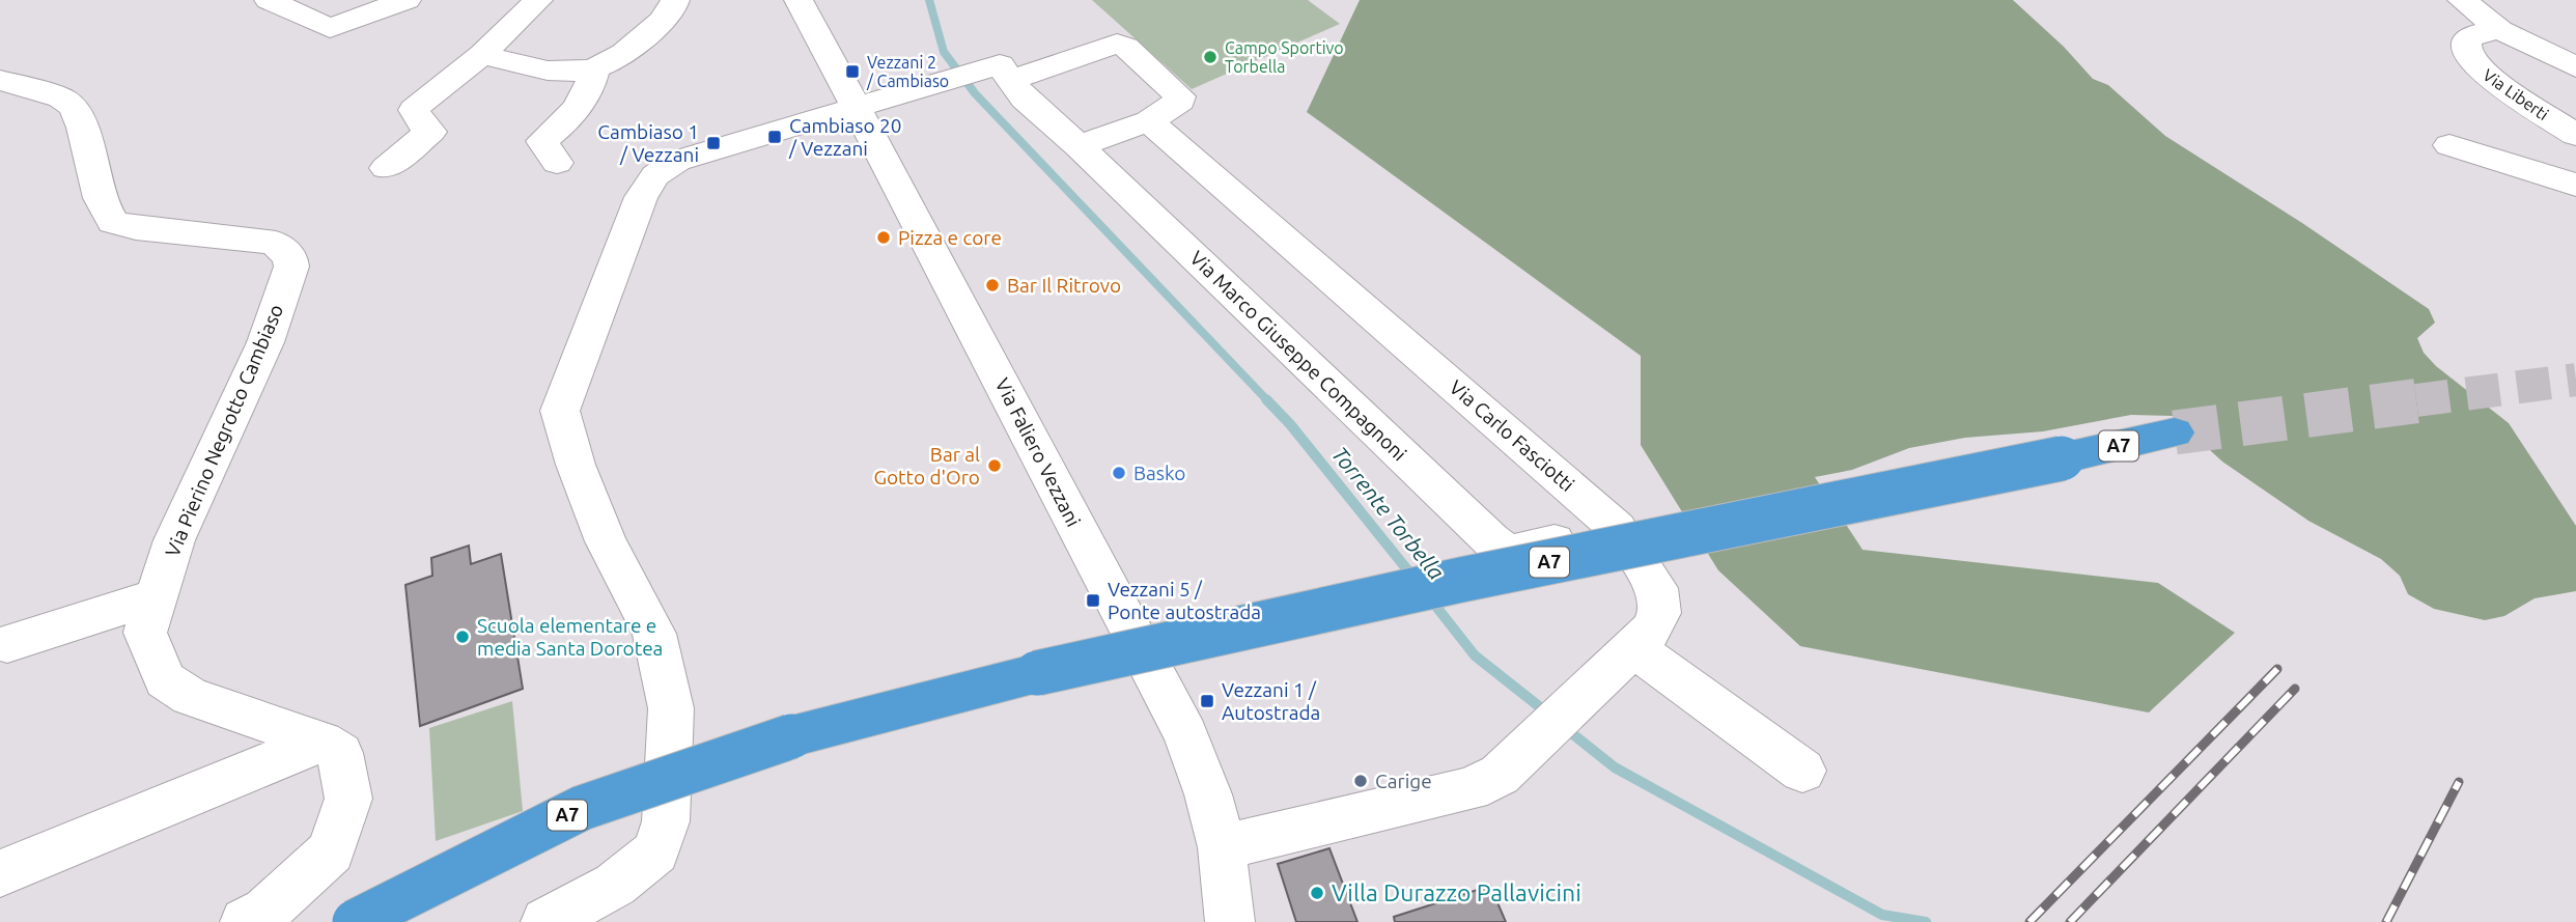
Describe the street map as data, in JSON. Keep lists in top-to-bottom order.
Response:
{
  "streets": {
    "highway": ["A7"],
    "street": [
      "Via Liberti",
      "Via Marco Giuseppe Compagnoni",
      "Via Pierino Negrotto Cambiaso",
      "Via Carlo Fasciotti",
      "Via Faliero Vezzani"
    ]
  },
  "crossings": [
    ["Via Marco Giuseppe Compagnoni", "Via Carlo Fasciotti"],
    ["Via Carlo Fasciotti", "Via Faliero Vezzani"]
  ],
  "water": ["Torrente Torbella"],
  "places": {
    "other": [
      "Campo Sportivo Torbella",
      "Pizza e core",
      "Bar Il Ritrovo",
      "Bar al Gotto d'Oro",
      "Basko",
      "Scuola elementare e media Santa Dorotea",
      "Carige",
      "Villa Durazzo Pallavicini"
    ],
    "transit": [
      "Vezzani 2 / Cambiaso",
      "Cambiaso 20 / Vezzani",
      "Cambiaso 1 / Vezzani",
      "Vezzani 5 / Ponte autostrada",
      "Vezzani 1 / Autostrada"
    ]
  }
}
